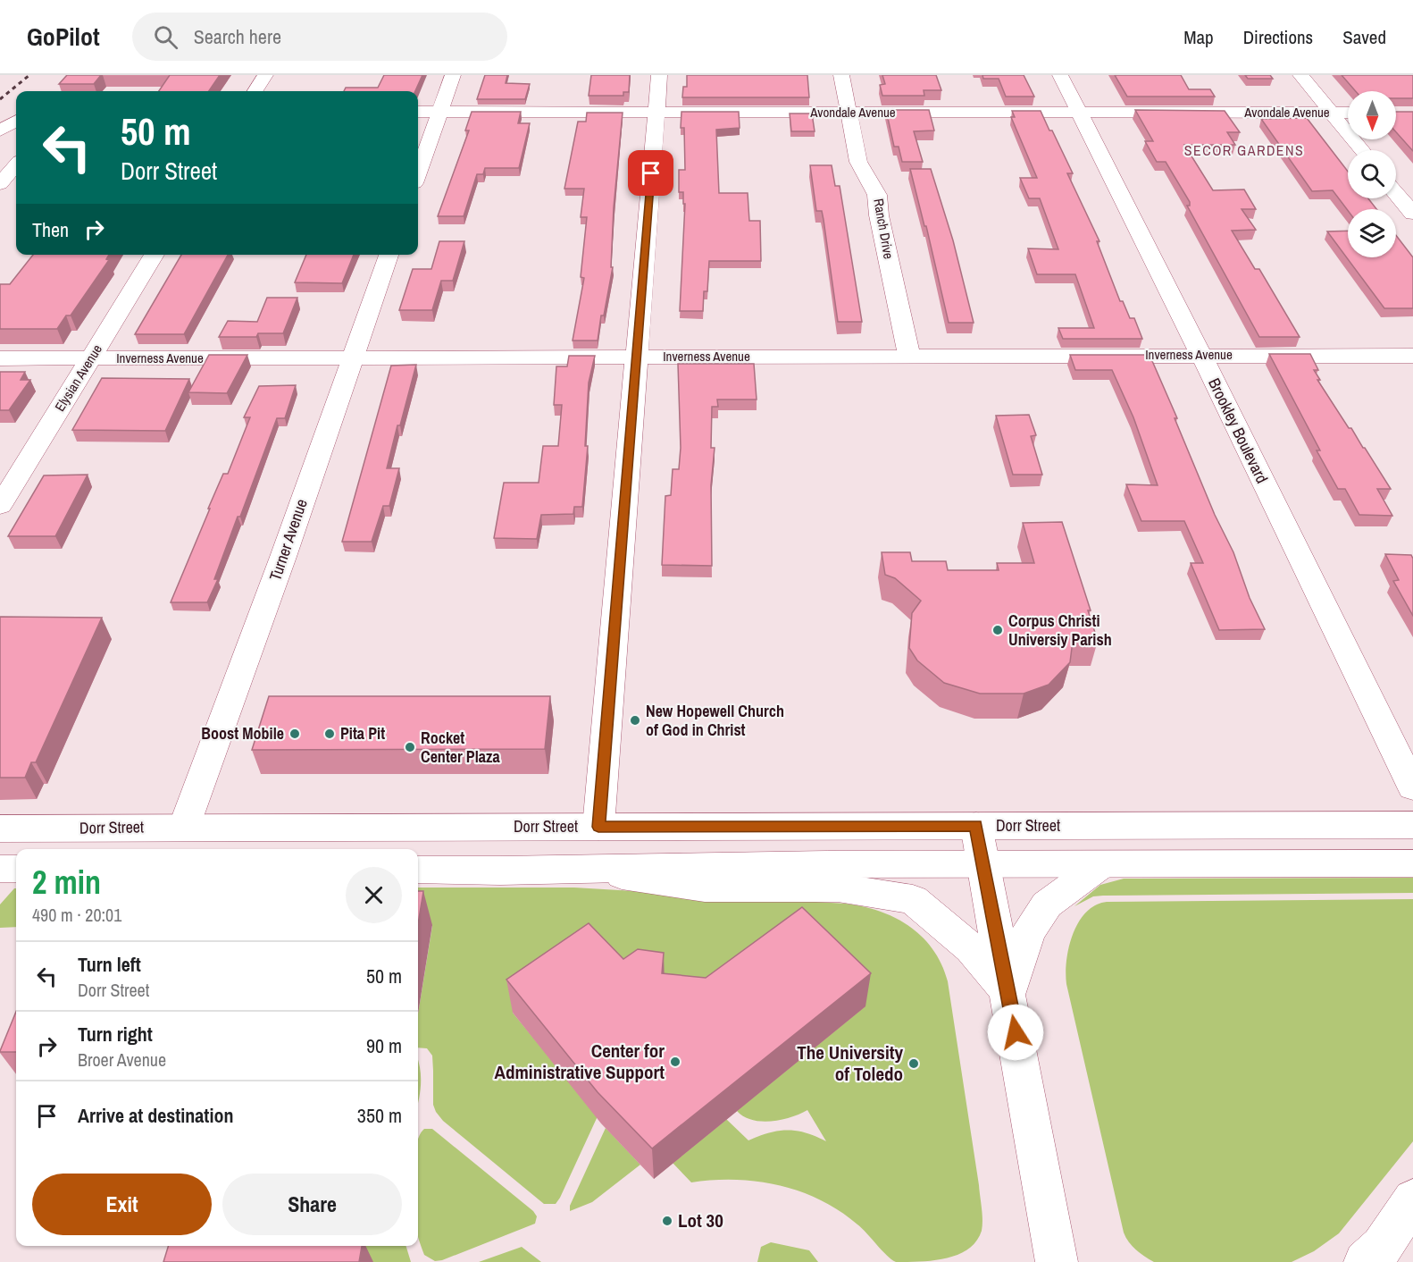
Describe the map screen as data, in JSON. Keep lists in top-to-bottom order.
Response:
{
  "streets": {
    "street": [
      "Avondale Avenue",
      "Ranch Drive",
      "Inverness Avenue",
      "Elysian Avenue",
      "Brookley Boulevard",
      "Turner Avenue",
      "Dorr Street"
    ]
  },
  "crossings": [
    ["Avondale Avenue", "Ranch Drive"],
    ["Avondale Avenue", "Brookley Boulevard"],
    ["Ranch Drive", "Inverness Avenue"],
    ["Inverness Avenue", "Elysian Avenue"],
    ["Inverness Avenue", "Brookley Boulevard"],
    ["Inverness Avenue", "Turner Avenue"],
    ["Turner Avenue", "Dorr Street"]
  ],
  "districts": ["SECOR GARDENS"],
  "places": [
    "Corpus Christi Universiy Parish",
    "New Hopewell Church of God in Christ",
    "Boost Mobile",
    "Pita Pit",
    "Rocket Center Plaza",
    "Center for Administrative Support",
    "The University of Toledo",
    "Lot 30"
  ],
  "north": "bottom",
  "page": {
    "header": "GoPilot",
    "search": "Search here",
    "nav": ["Map", "Directions", "Saved"],
    "turn": ["50 m", "Dorr Street"],
    "then": "Then",
    "heading": ["2 min", "490 m · 20:01"],
    "list": [
      {
        "name": "Turn left",
        "note": "Dorr Street",
        "value": "50 m"
      },
      {
        "name": "Turn right",
        "note": "Broer Avenue",
        "value": "90 m"
      },
      {
        "name": "Arrive at destination",
        "value": "350 m"
      }
    ],
    "buttons": ["Exit", "Share"]
  }
}
